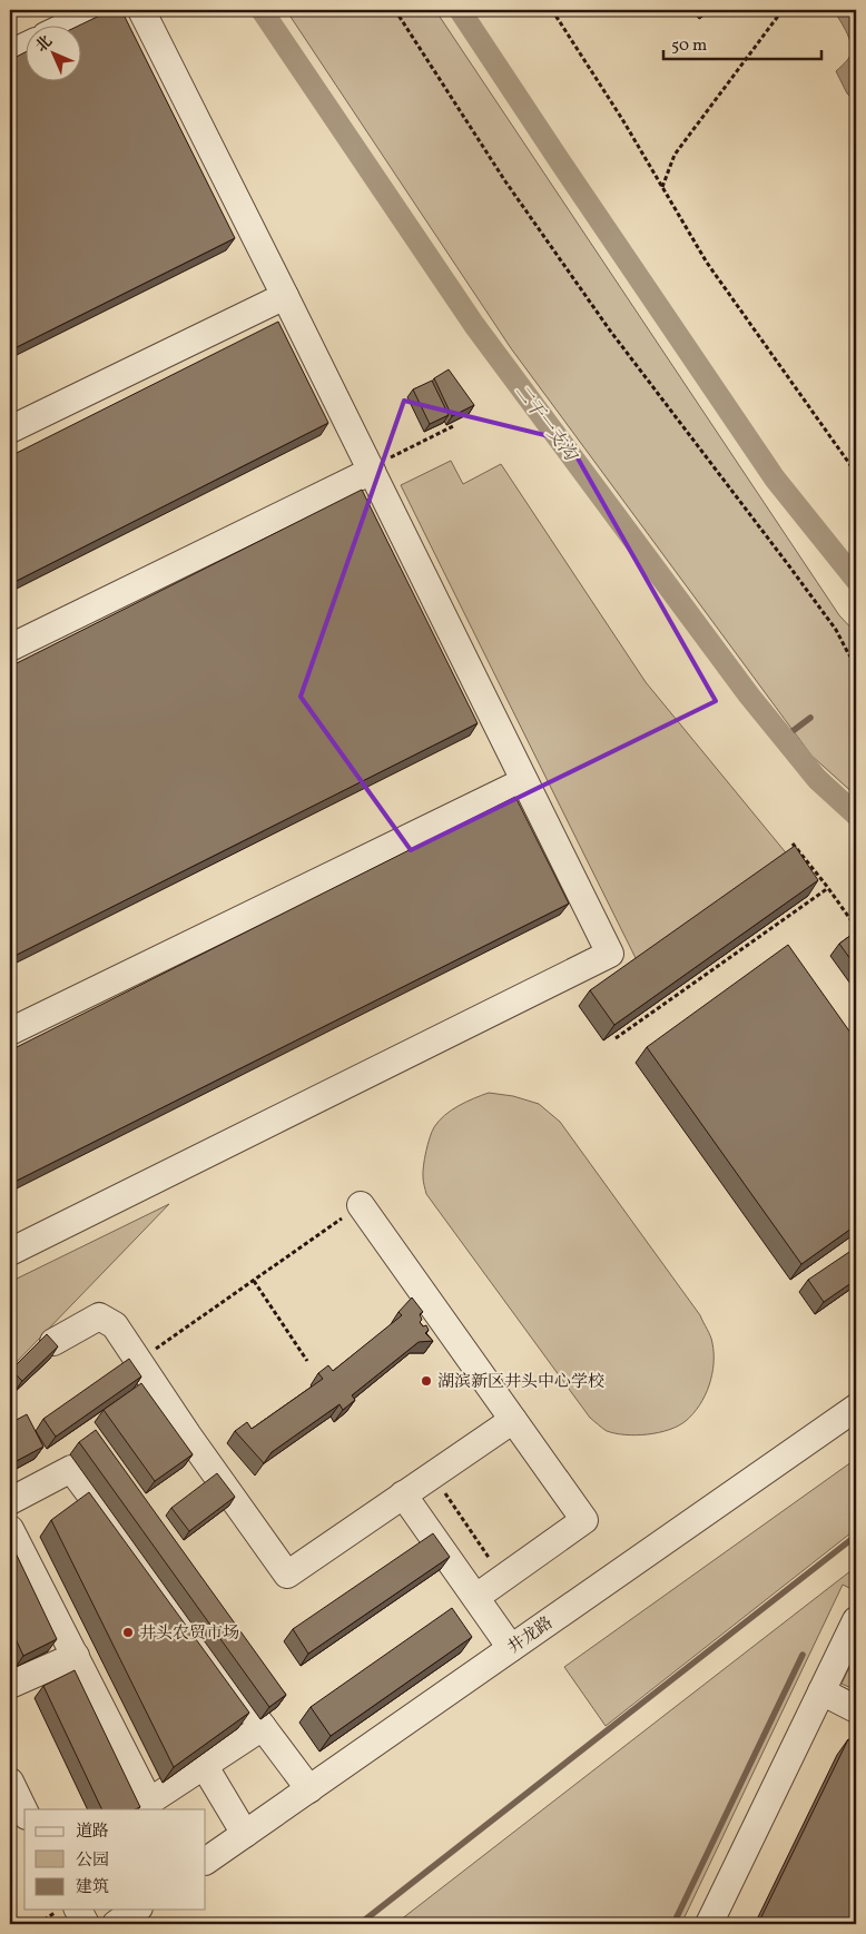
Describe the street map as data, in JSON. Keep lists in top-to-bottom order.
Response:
{
  "streets": {
    "street": ["井龙路"]
  },
  "water": ["二干一支沟"],
  "places": ["湖滨新区井头中心学校", "井头农贸市场"],
  "legend": ["道路", "公园", "建筑"],
  "scale_bar": "50 m",
  "north": "top left"
}
